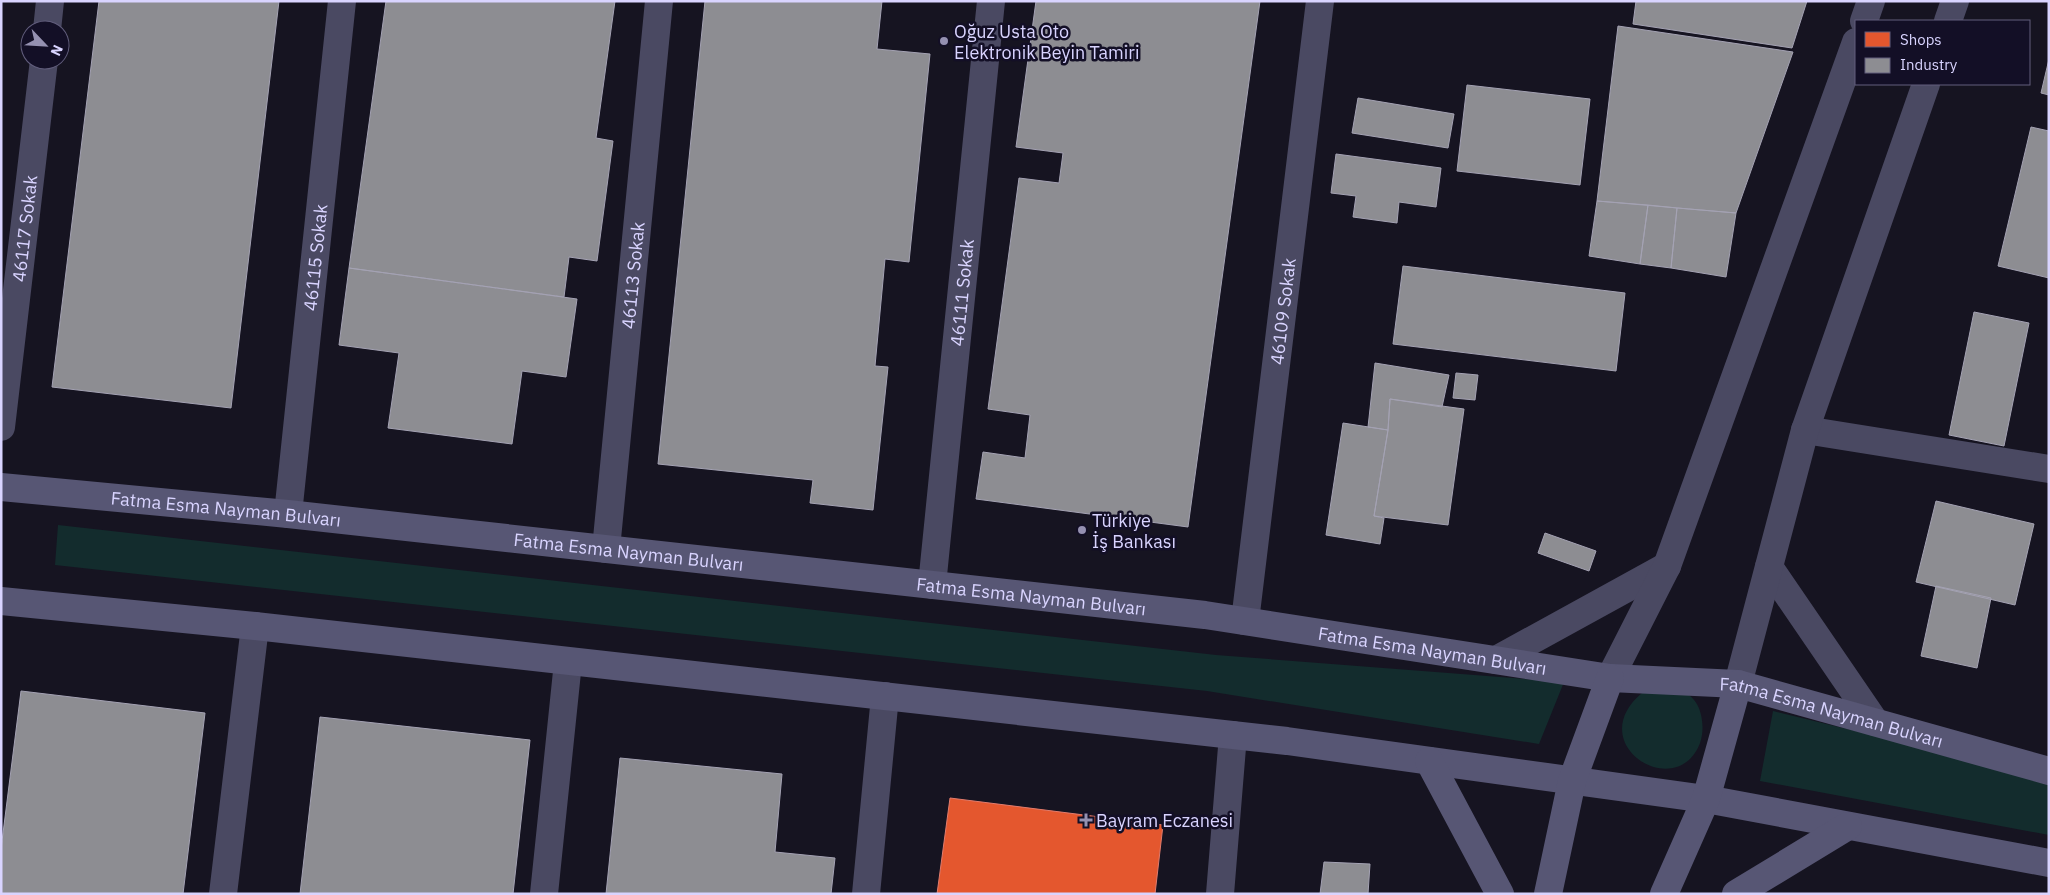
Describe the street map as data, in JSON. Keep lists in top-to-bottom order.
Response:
{
  "streets": {
    "main road": ["Fatma Esma Nayman Bulvarı"],
    "street": [
      "46117 Sokak",
      "46115 Sokak",
      "46113 Sokak",
      "46111 Sokak",
      "46109 Sokak"
    ]
  },
  "crossings": [
    ["46115 Sokak", "Fatma Esma Nayman Bulvarı"],
    ["46113 Sokak", "Fatma Esma Nayman Bulvarı"],
    ["46111 Sokak", "Fatma Esma Nayman Bulvarı"],
    ["46109 Sokak", "Fatma Esma Nayman Bulvarı"]
  ],
  "places": {
    "other": ["Oğuz Usta Oto Elektronik Beyin Tamiri", "Türkiye İş Bankası"],
    "health": ["Bayram Eczanesi"]
  },
  "legend": ["Shops", "Industry"],
  "north": "bottom right"
}
